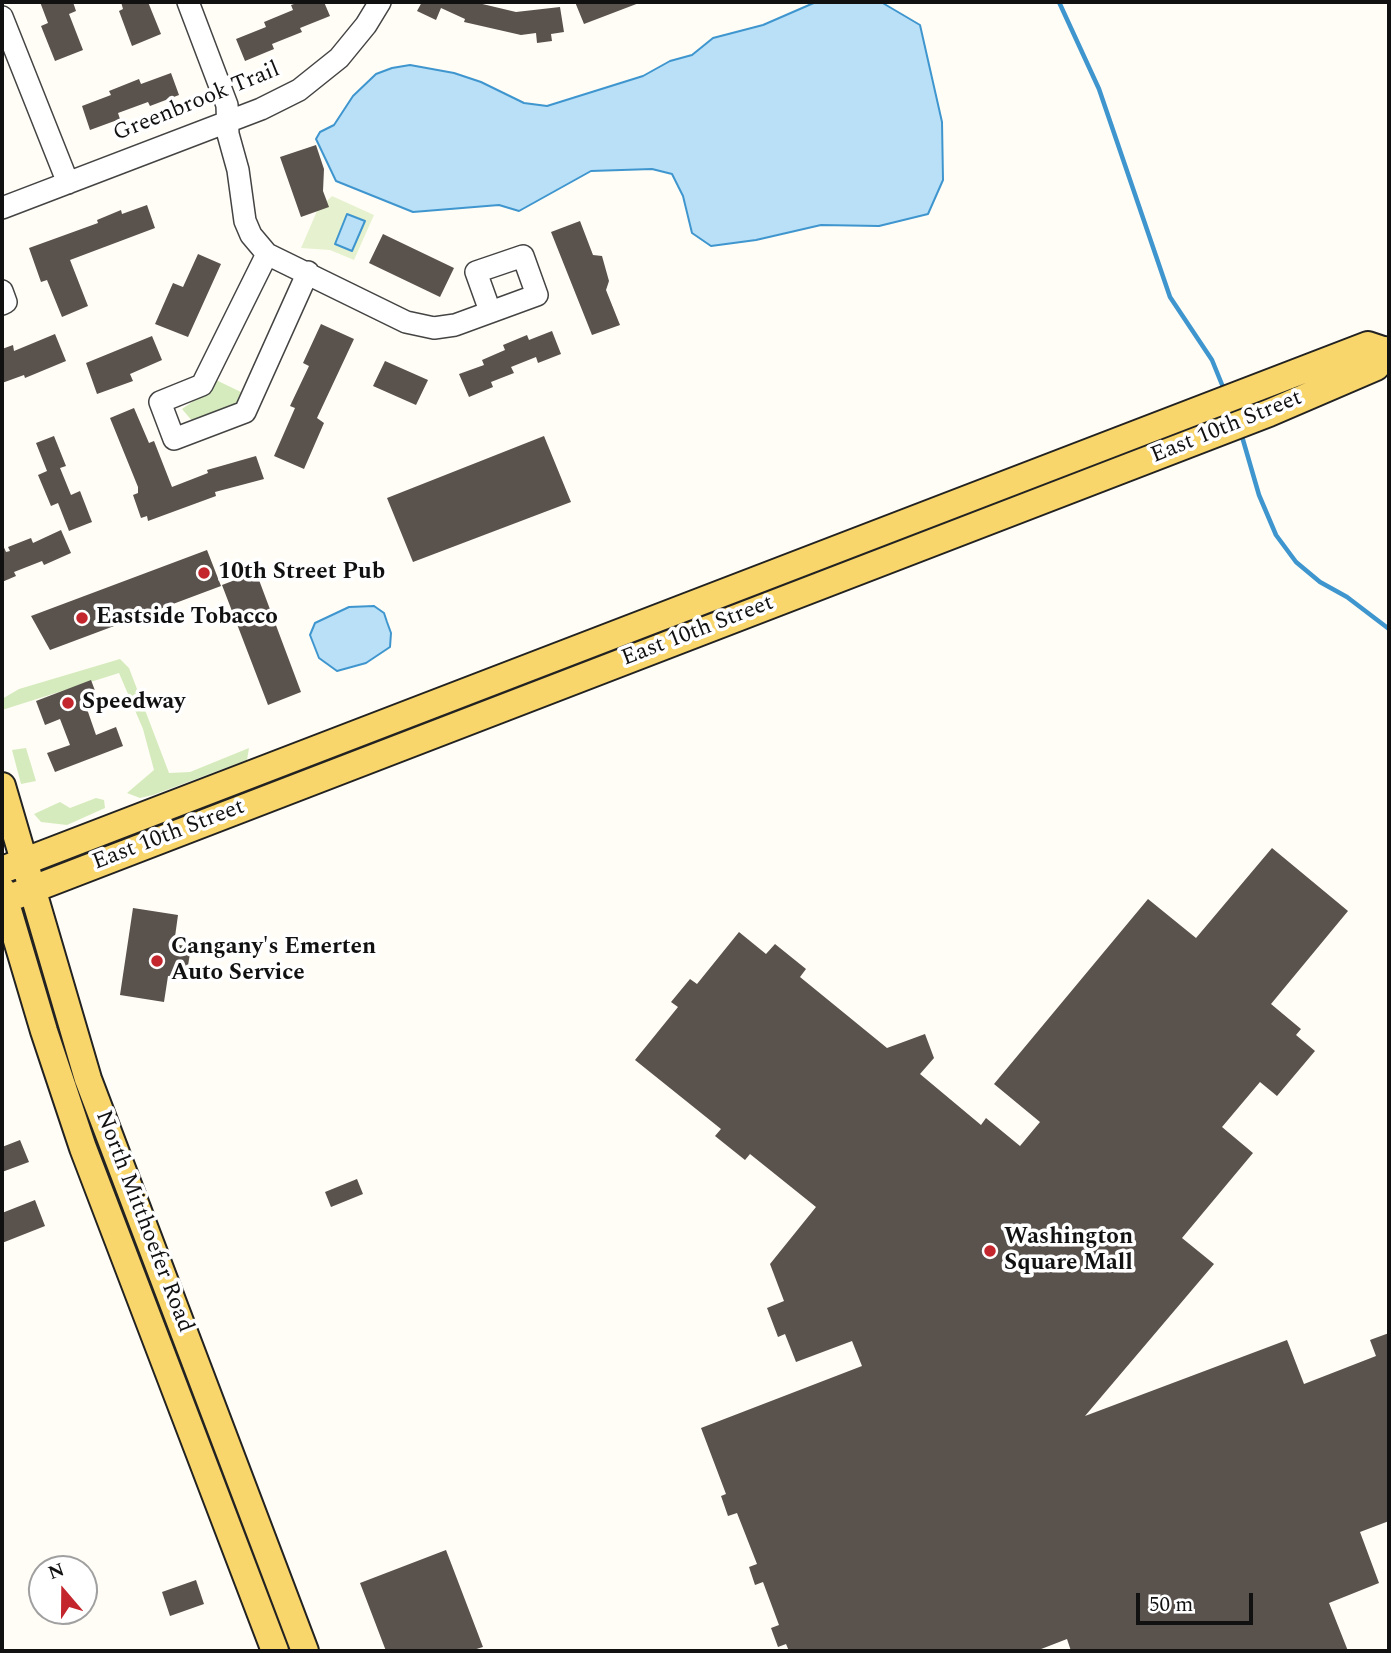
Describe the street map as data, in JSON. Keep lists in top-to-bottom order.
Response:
{
  "streets": {
    "main road": ["East 10th Street", "North Mitthoefer Road"],
    "street": ["Greenbrook Trail"]
  },
  "crossings": [
    ["East 10th Street", "North Mitthoefer Road"]
  ],
  "places": [
    "10th Street Pub",
    "Eastside Tobacco",
    "Speedway",
    "Cangany's Emerten Auto Service",
    "Washington Square Mall"
  ],
  "scale_bar": "50 m",
  "north": "top"
}
